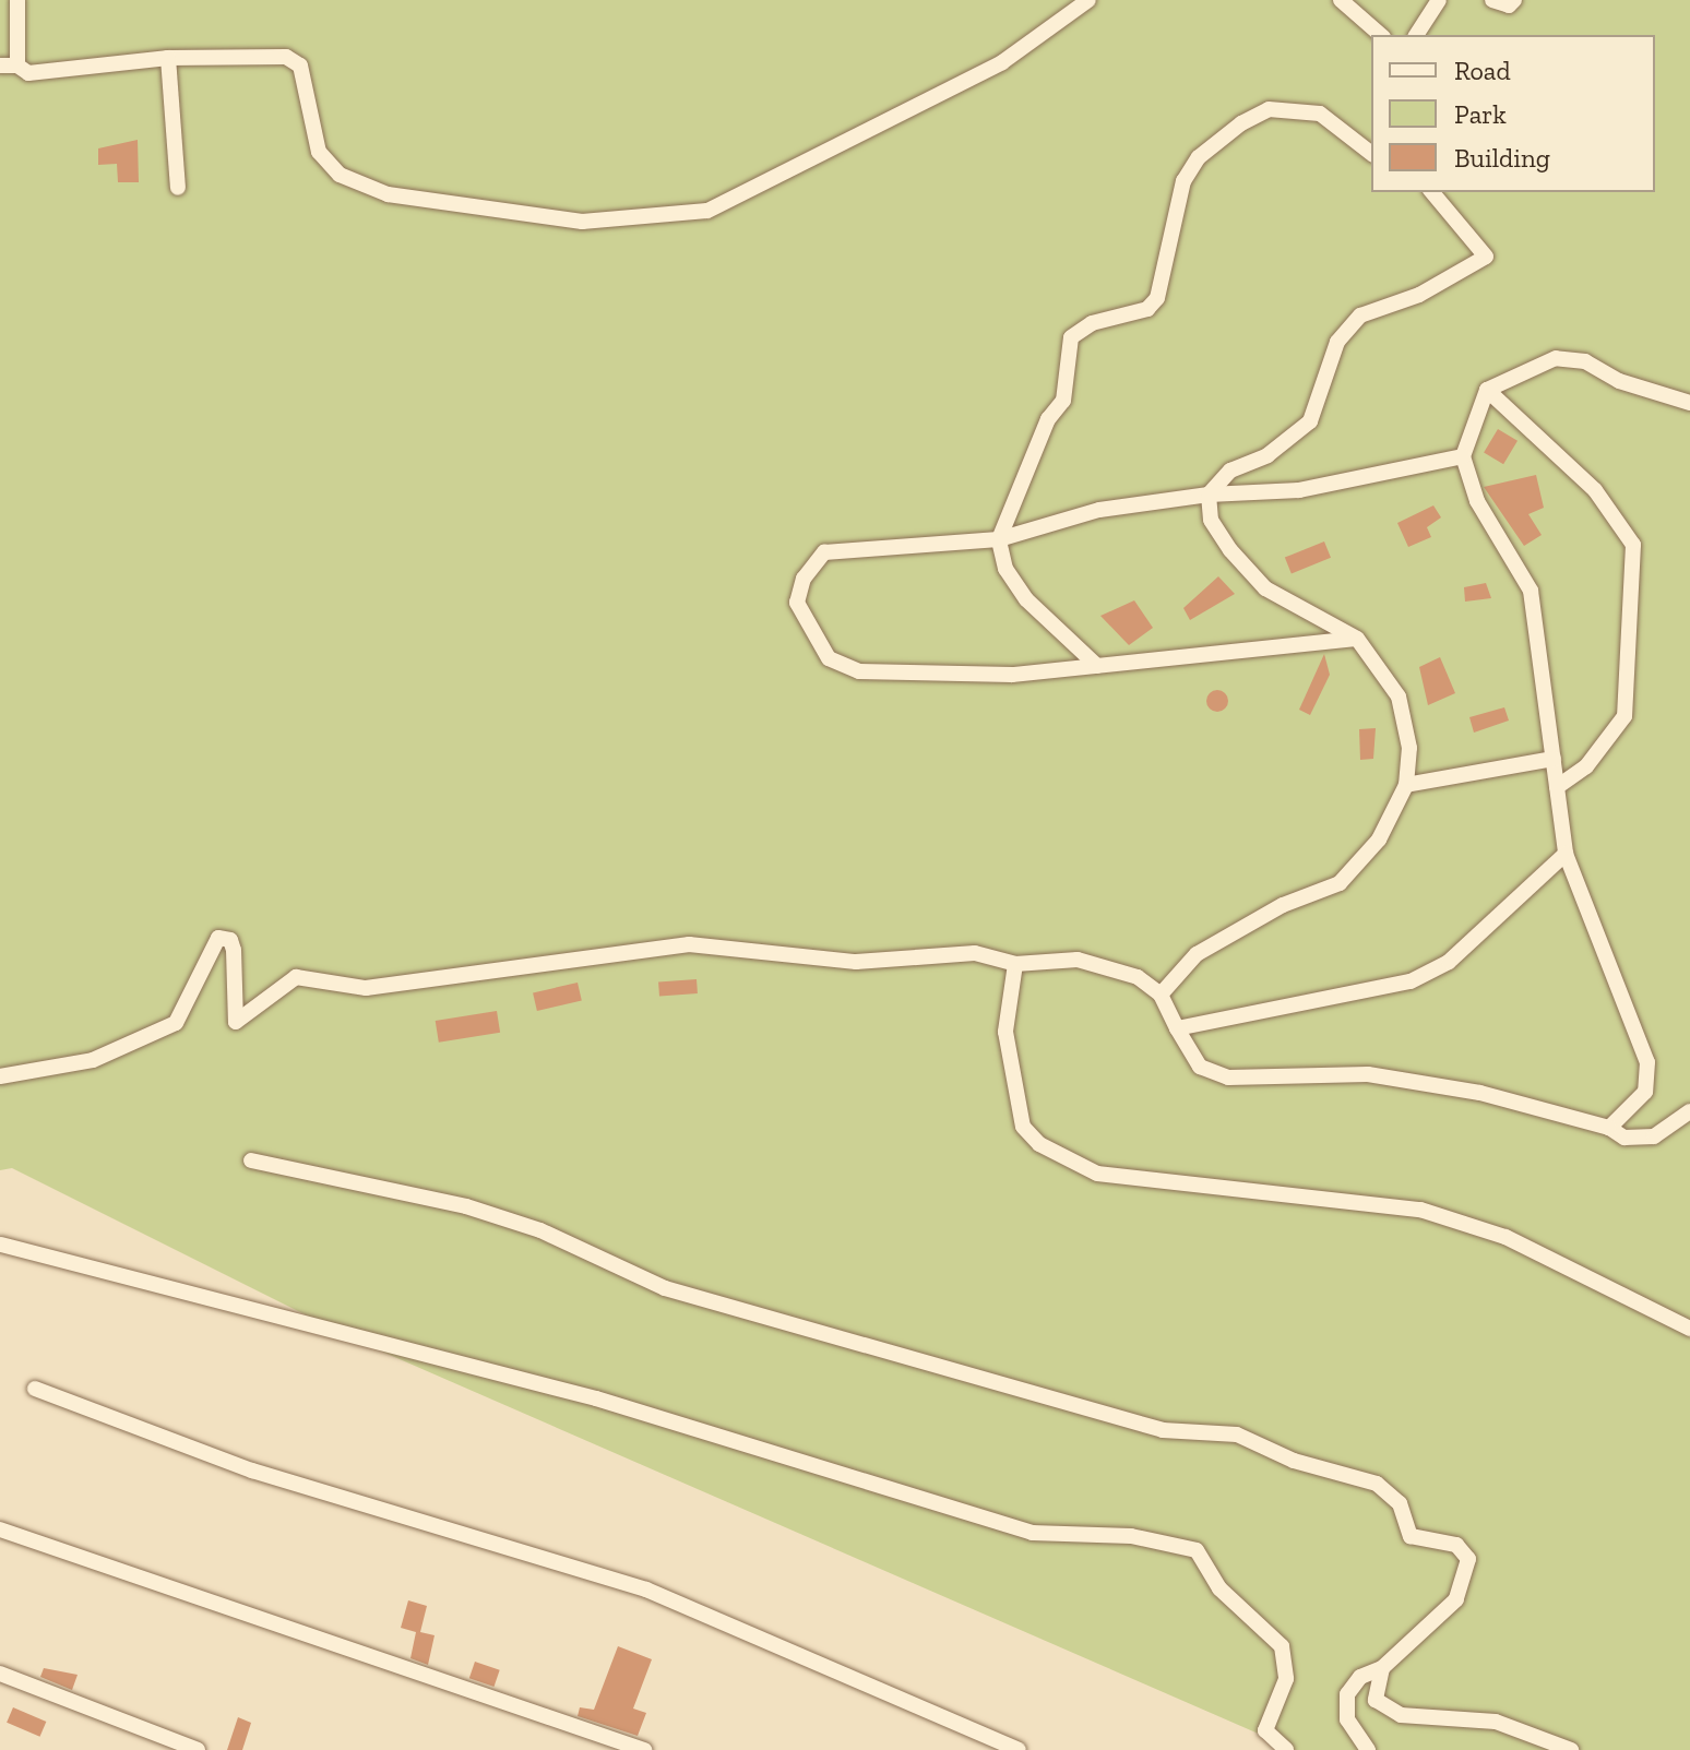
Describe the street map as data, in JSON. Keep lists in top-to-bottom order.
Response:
{
  "legend": ["Road", "Park", "Building"]
}
